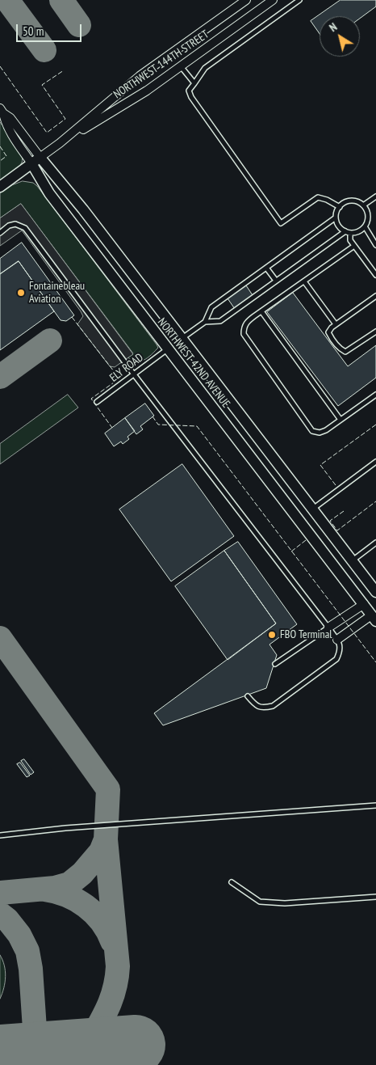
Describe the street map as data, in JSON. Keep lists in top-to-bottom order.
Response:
{
  "streets": {
    "street": ["NORTHWEST 144TH STREET", "NORTHWEST 42ND AVENUE"],
    "lane": ["ELY ROAD"]
  },
  "crossings": [
    ["NORTHWEST 144TH STREET", "NORTHWEST 42ND AVENUE"],
    ["NORTHWEST 42ND AVENUE", "ELY ROAD"]
  ],
  "places": ["Fontainebleau Aviation", "FBO Terminal"],
  "scale_bar": "50 m",
  "north": "top left"
}
